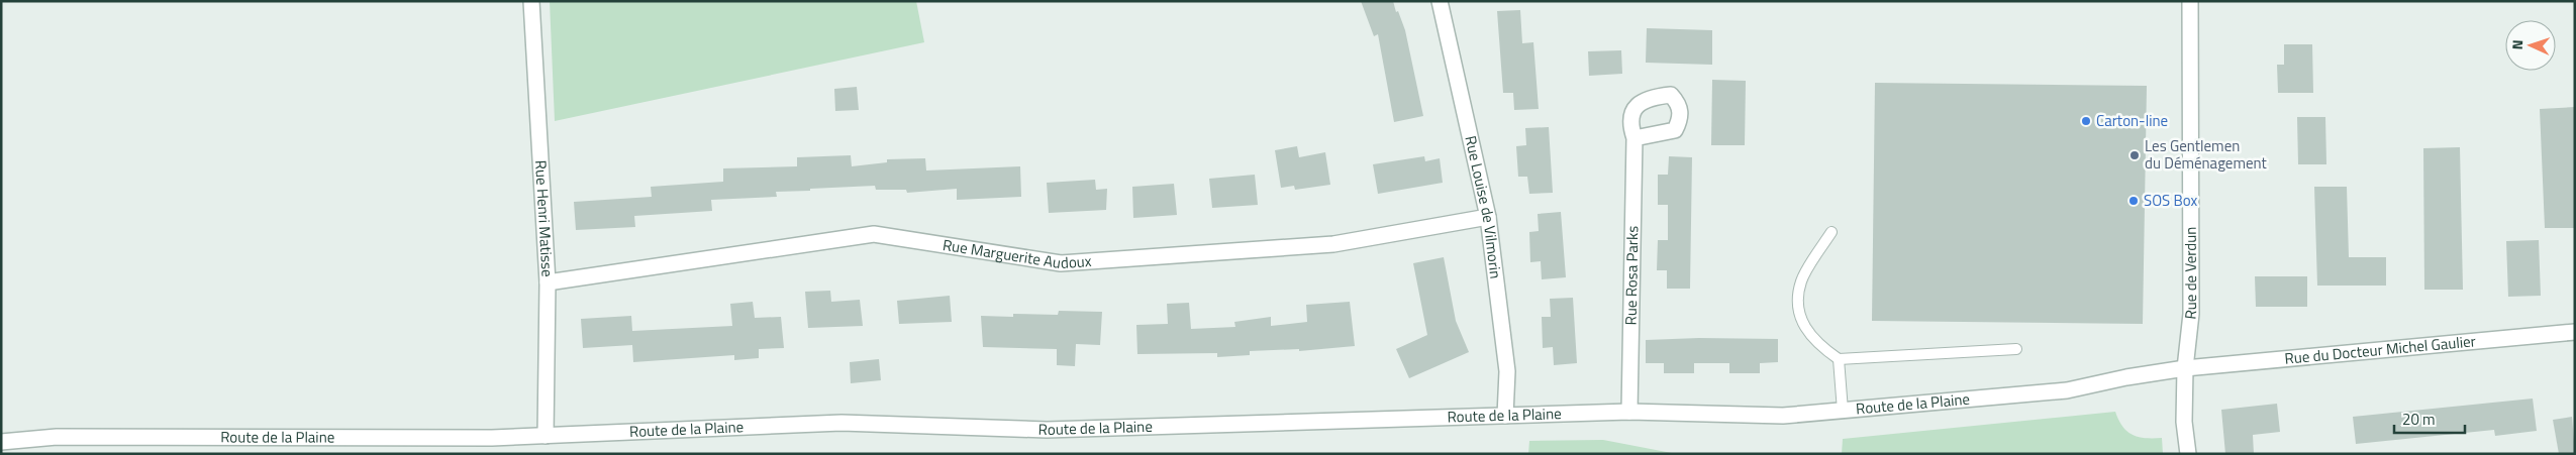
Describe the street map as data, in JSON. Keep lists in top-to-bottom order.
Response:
{
  "streets": {
    "street": [
      "Rue Louise de Vilmorin",
      "Rue Henri Matisse",
      "Rue Marguerite Audoux",
      "Rue de Verdun",
      "Rue Rosa Parks",
      "Rue du Docteur Michel Gaulier",
      "Route de la Plaine"
    ]
  },
  "crossings": [
    ["Rue Louise de Vilmorin", "Rue Marguerite Audoux"],
    ["Rue Louise de Vilmorin", "Route de la Plaine"],
    ["Rue Henri Matisse", "Rue Marguerite Audoux"],
    ["Rue Henri Matisse", "Route de la Plaine"],
    ["Rue de Verdun", "Rue du Docteur Michel Gaulier"],
    ["Rue de Verdun", "Route de la Plaine"],
    ["Rue Rosa Parks", "Route de la Plaine"],
    ["Rue du Docteur Michel Gaulier", "Route de la Plaine"]
  ],
  "places": ["Carton-line", "Les Gentlemen du Déménagement", "SOS Box"],
  "scale_bar": "20 m",
  "north": "left"
}
